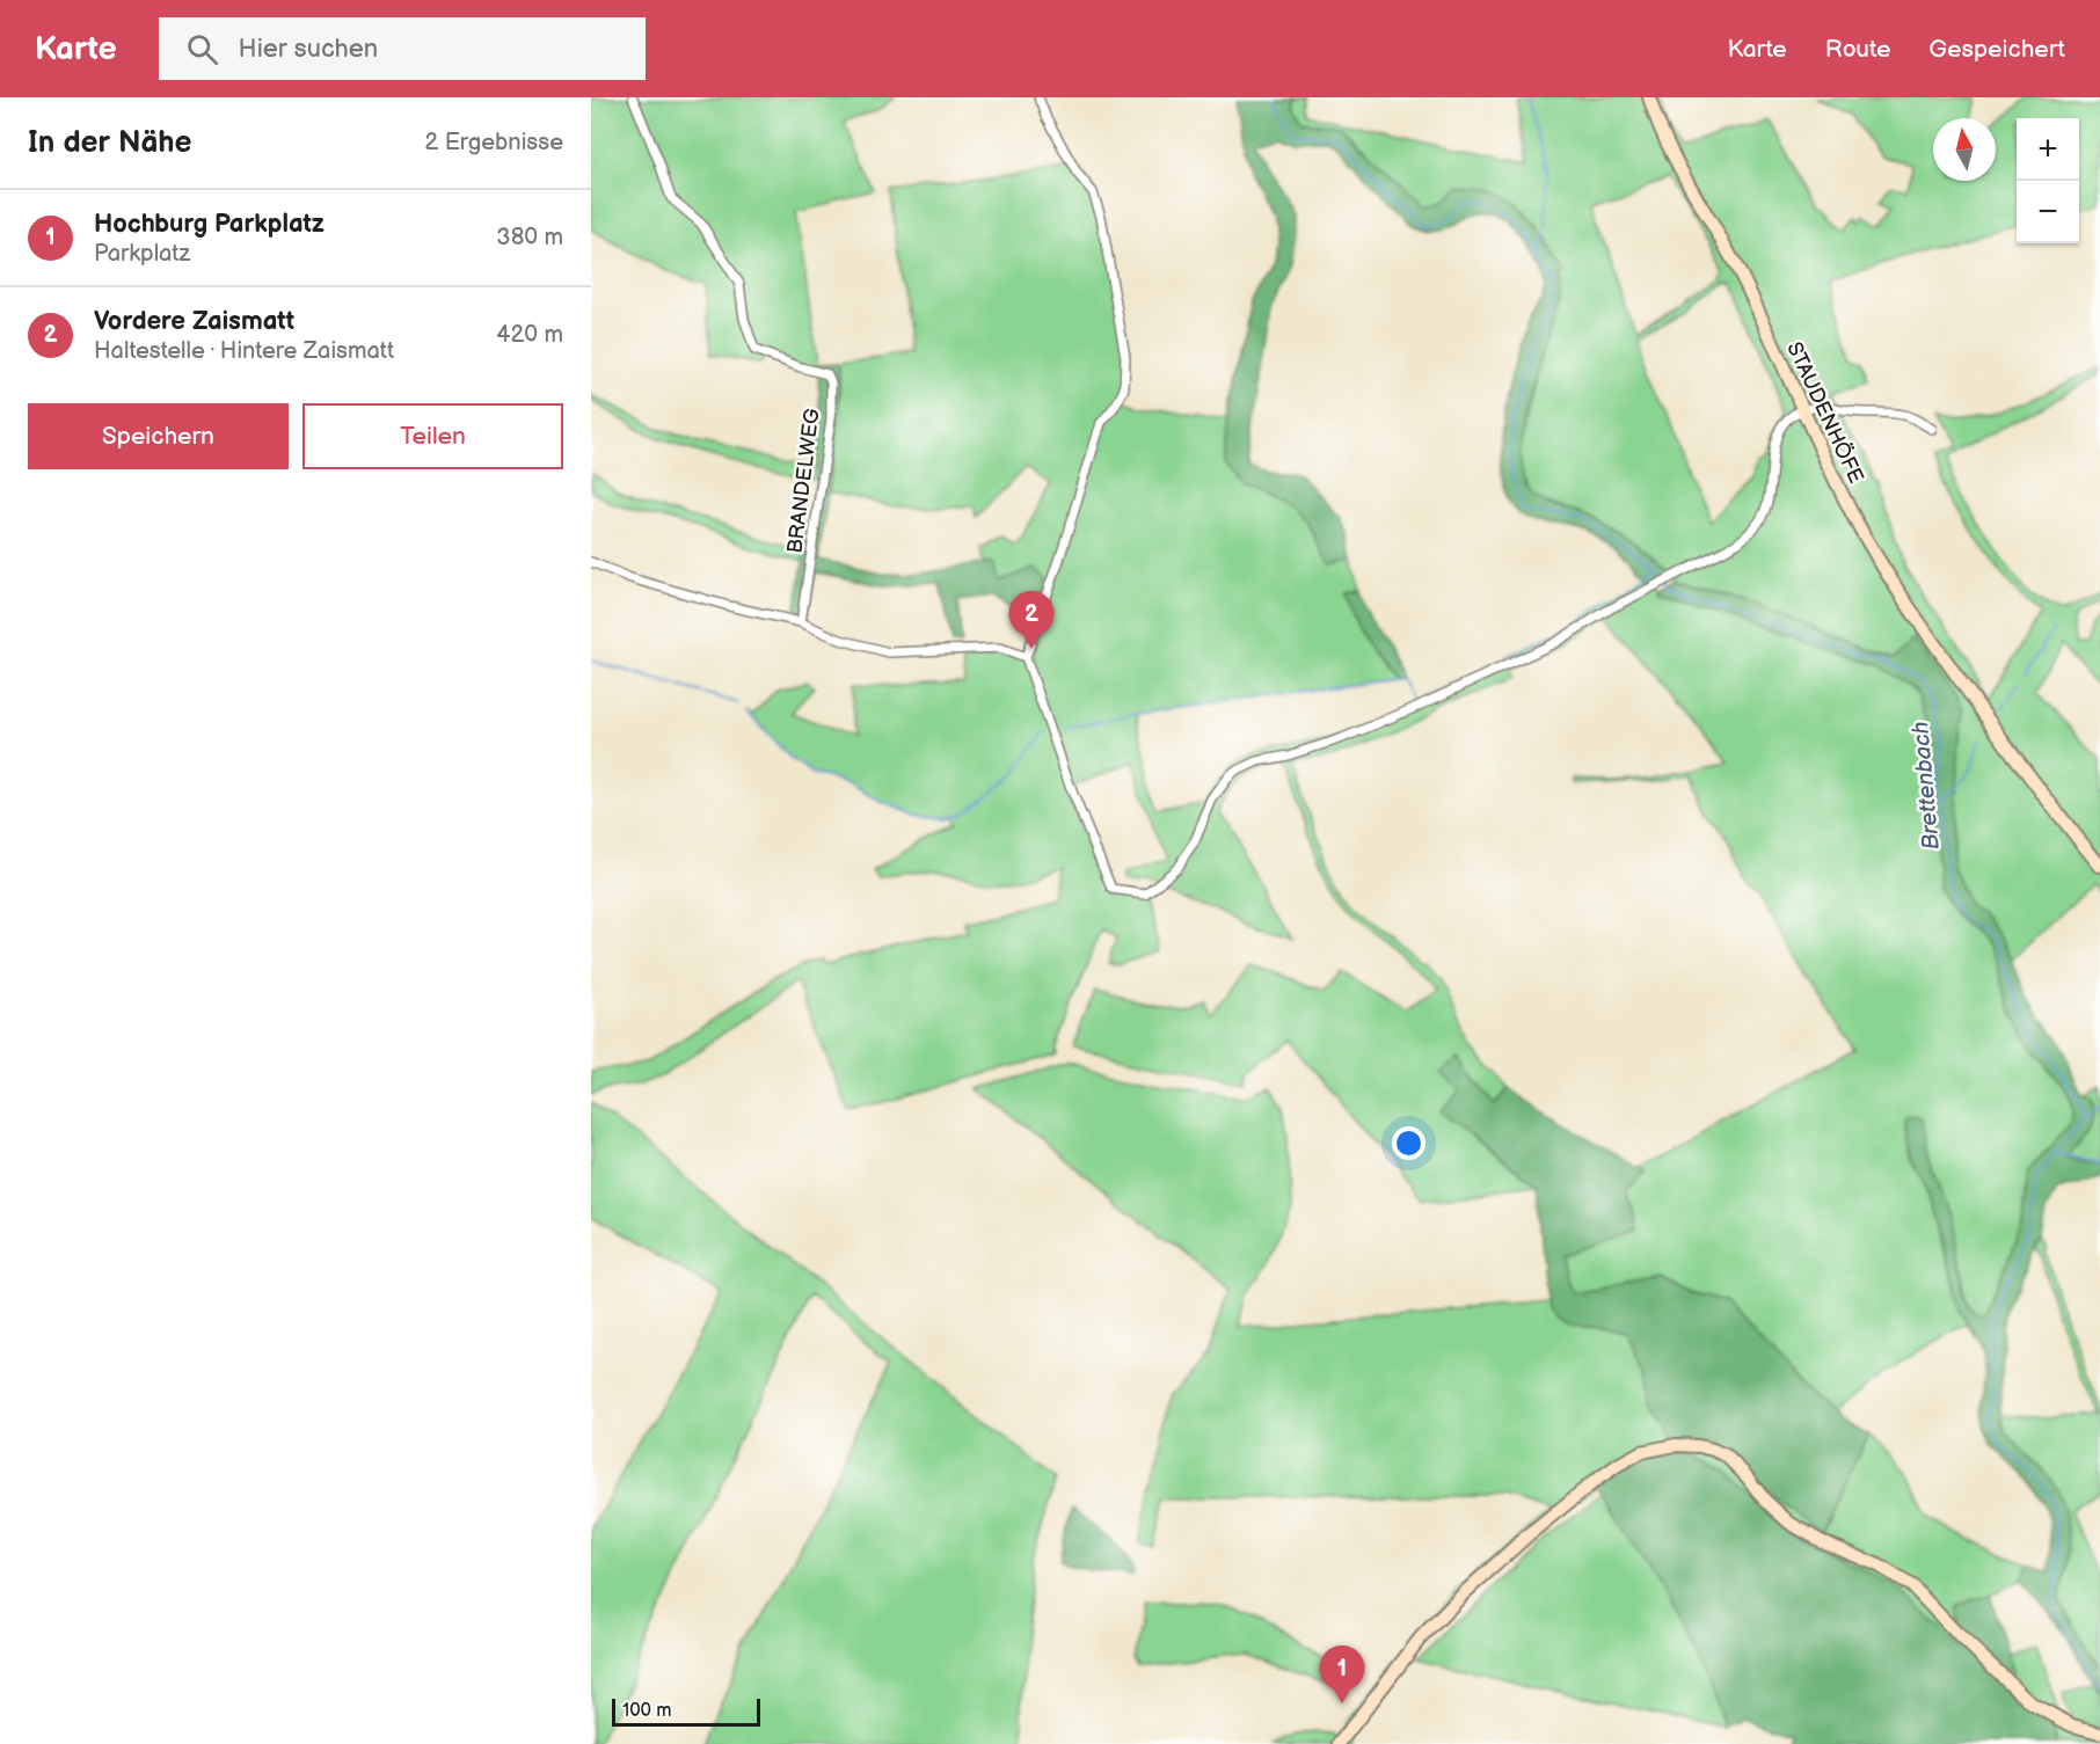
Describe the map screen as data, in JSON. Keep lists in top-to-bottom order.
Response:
{
  "streets": {
    "street": ["STAUDENHÖFE", "BRANDELWEG"]
  },
  "water": ["Brettenbach"],
  "scale_bar": "100 m",
  "north": "top",
  "page": {
    "header": "Karte",
    "search": "Hier suchen",
    "nav": ["Karte", "Route", "Gespeichert"],
    "heading": ["In der Nähe", "2 Ergebnisse"],
    "map_buttons": ["+", "−"],
    "list": [
      {
        "mark": "1",
        "name": "Hochburg Parkplatz",
        "note": "Parkplatz",
        "value": "380 m"
      },
      {
        "mark": "2",
        "name": "Vordere Zaismatt",
        "note": "Haltestelle · Hintere Zaismatt",
        "value": "420 m"
      }
    ],
    "buttons": ["Speichern", "Teilen"],
    "pins": ["2", "1"],
    "scale": "100 m"
  }
}
